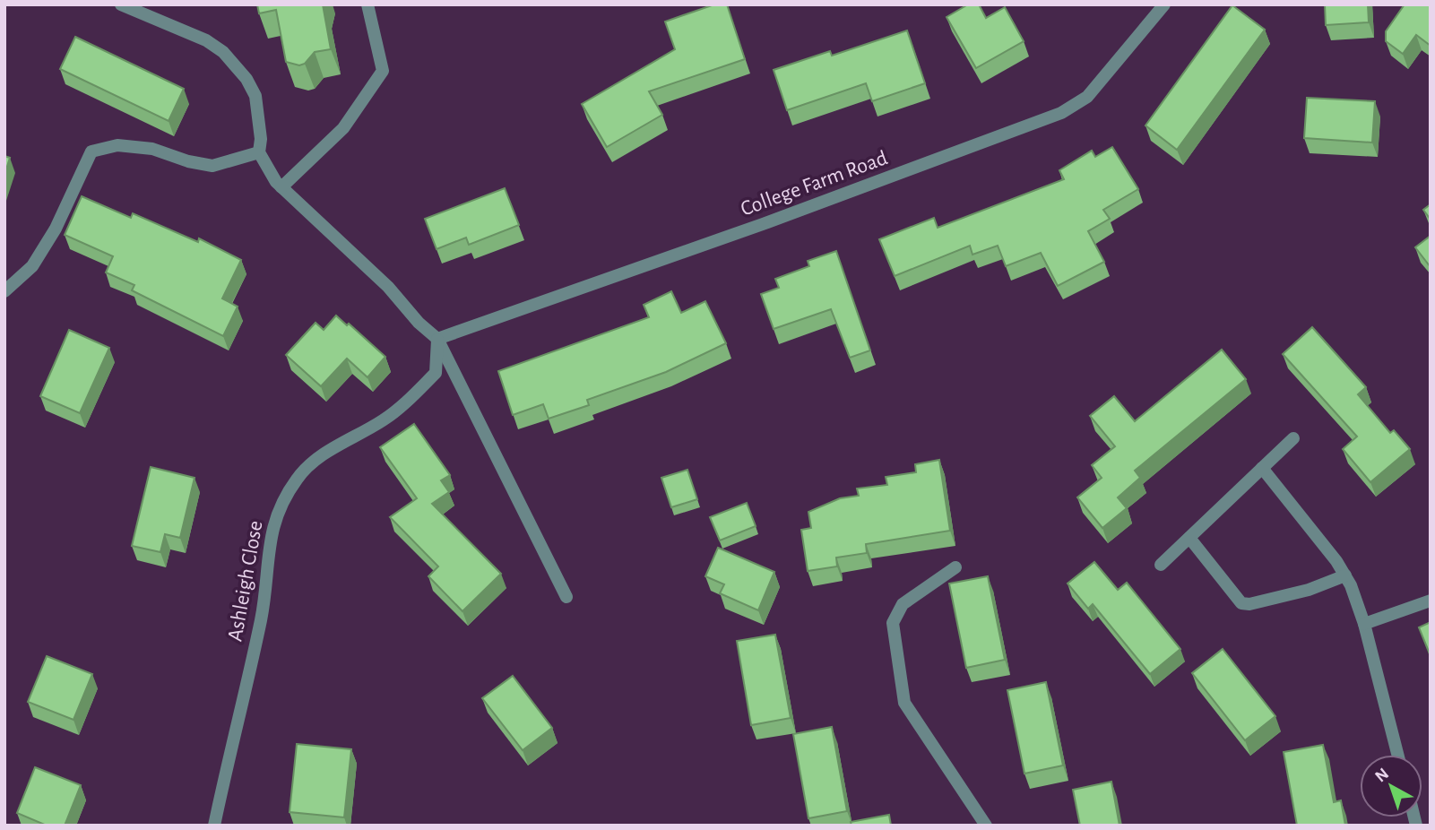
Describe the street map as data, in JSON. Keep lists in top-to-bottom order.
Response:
{
  "streets": {
    "street": ["College Farm Road", "Ashleigh Close"]
  },
  "crossings": [
    ["College Farm Road", "Ashleigh Close"]
  ],
  "north": "top left"
}
